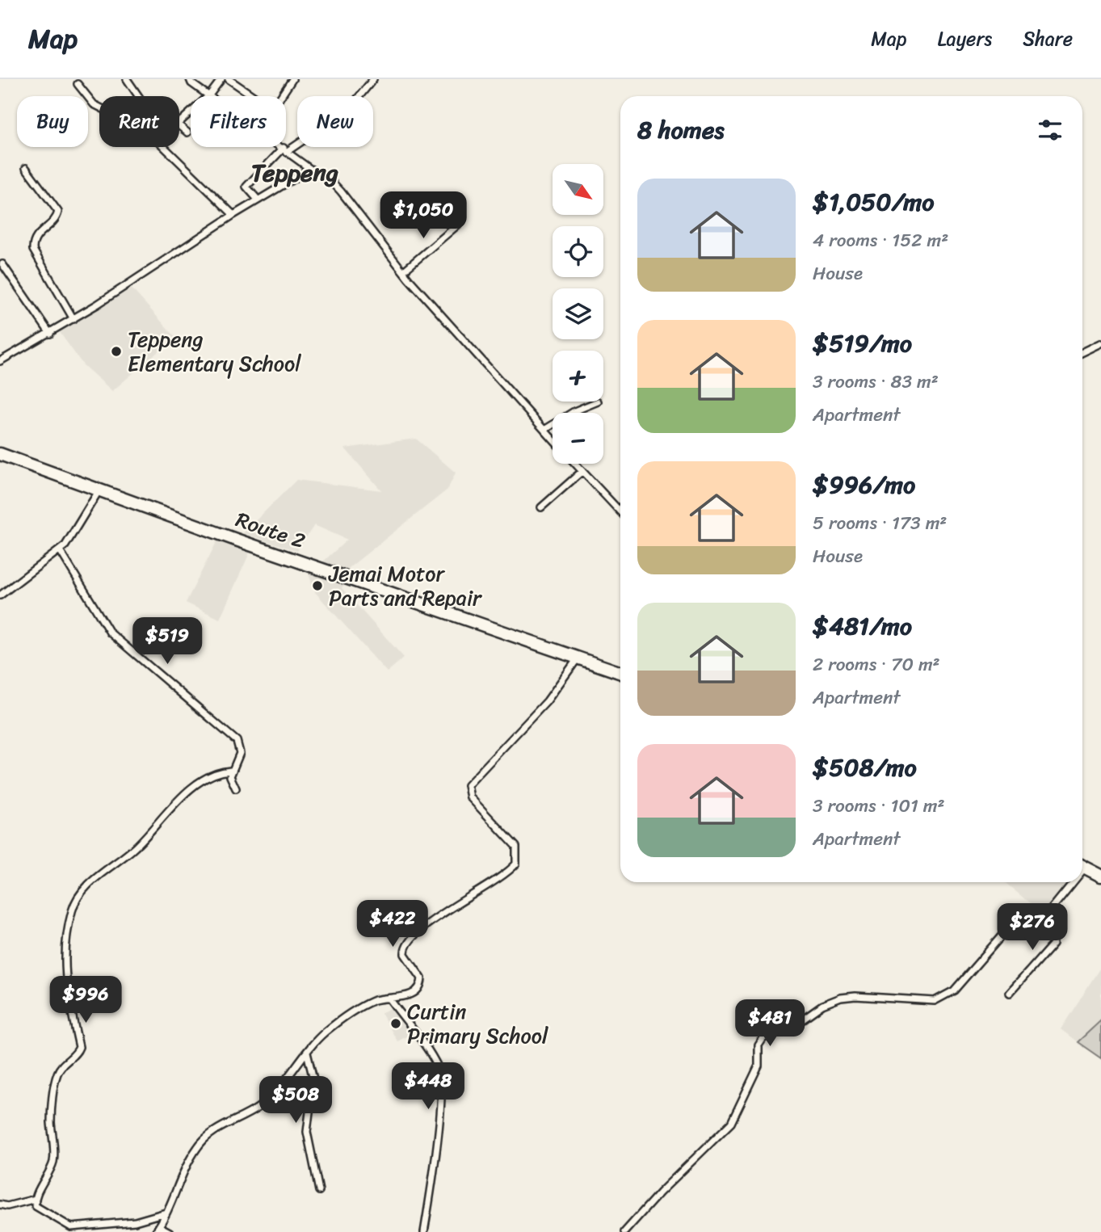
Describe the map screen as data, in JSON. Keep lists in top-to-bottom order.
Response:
{
  "streets": {
    "highway": ["Route 2"]
  },
  "districts": ["Teppeng"],
  "places": ["Teppeng Elementary School", "Jemai Motor Parts and Repair", "Curtin Primary School"],
  "north": "bottom right",
  "page": {
    "header": "Map",
    "nav": ["Map", "Layers", "Share"],
    "chip": [
      "Buy",
      "Rent",
      "Filters",
      "New"
    ],
    "heading": "8 homes",
    "map_buttons": ["+", "−"],
    "list": [
      {
        "name": "$1,050/mo",
        "note": "4 rooms · 152 m² · House"
      },
      {
        "name": "$519/mo",
        "note": "3 rooms · 83 m² · Apartment"
      },
      {
        "name": "$996/mo",
        "note": "5 rooms · 173 m² · House"
      },
      {
        "name": "$481/mo",
        "note": "2 rooms · 70 m² · Apartment"
      },
      {
        "name": "$508/mo",
        "note": "3 rooms · 101 m² · Apartment"
      }
    ],
    "price": [
      "$1,050",
      "$519",
      "$422",
      "$276",
      "$996",
      "$481",
      "$448",
      "$508"
    ]
  }
}
